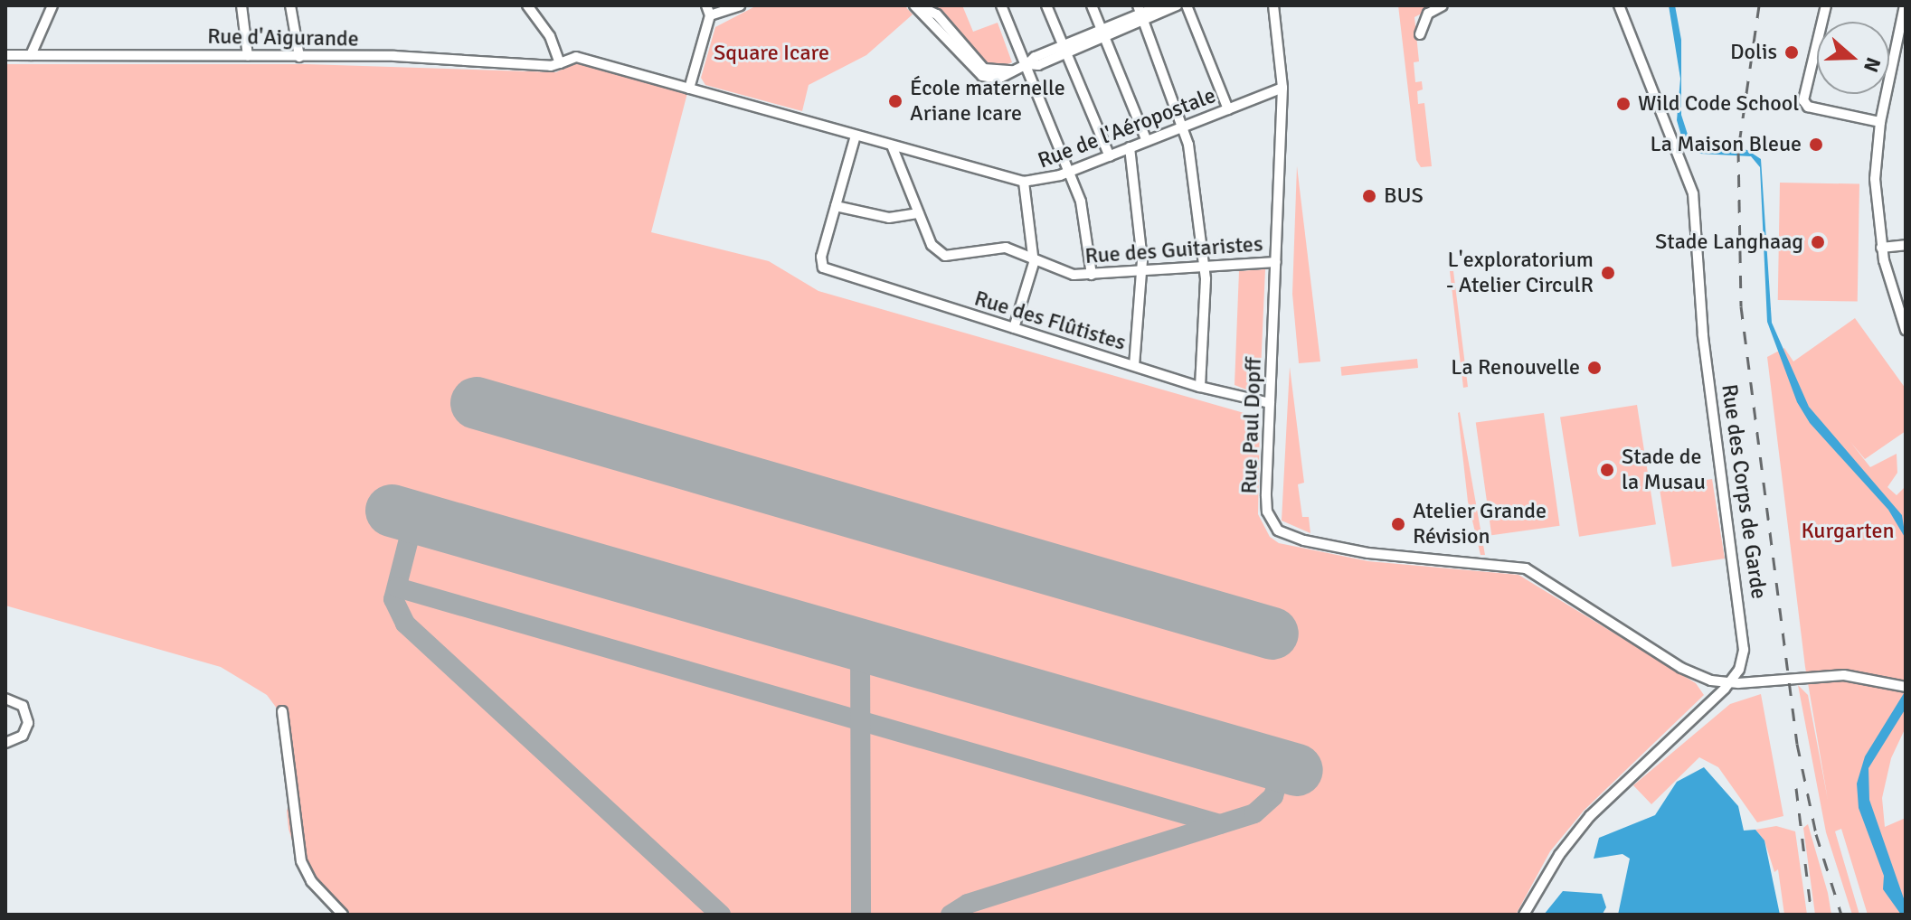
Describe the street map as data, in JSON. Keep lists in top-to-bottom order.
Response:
{
  "streets": {
    "street": [
      "Rue d'Aigurande",
      "Rue de l'Aéropostale",
      "Rue des Guitaristes",
      "Rue des Flûtistes",
      "Rue Paul Dopff",
      "Rue des Corps de Garde"
    ]
  },
  "crossings": [
    ["Rue d'Aigurande", "Rue de l'Aéropostale"],
    ["Rue de l'Aéropostale", "Rue des Guitaristes"],
    ["Rue de l'Aéropostale", "Rue Paul Dopff"],
    ["Rue des Guitaristes", "Rue Paul Dopff"],
    ["Rue des Flûtistes", "Rue Paul Dopff"],
    ["Rue Paul Dopff", "Rue des Corps de Garde"]
  ],
  "parks": ["Square Icare", "Kurgarten"],
  "places": [
    "Dolis",
    "École maternelle Ariane Icare",
    "Wild Code School",
    "La Maison Bleue",
    "BUS",
    "Stade Langhaag",
    "L'exploratorium - Atelier CirculR",
    "La Renouvelle",
    "Stade de la Musau",
    "Atelier Grande Révision"
  ],
  "north": "right"
}
